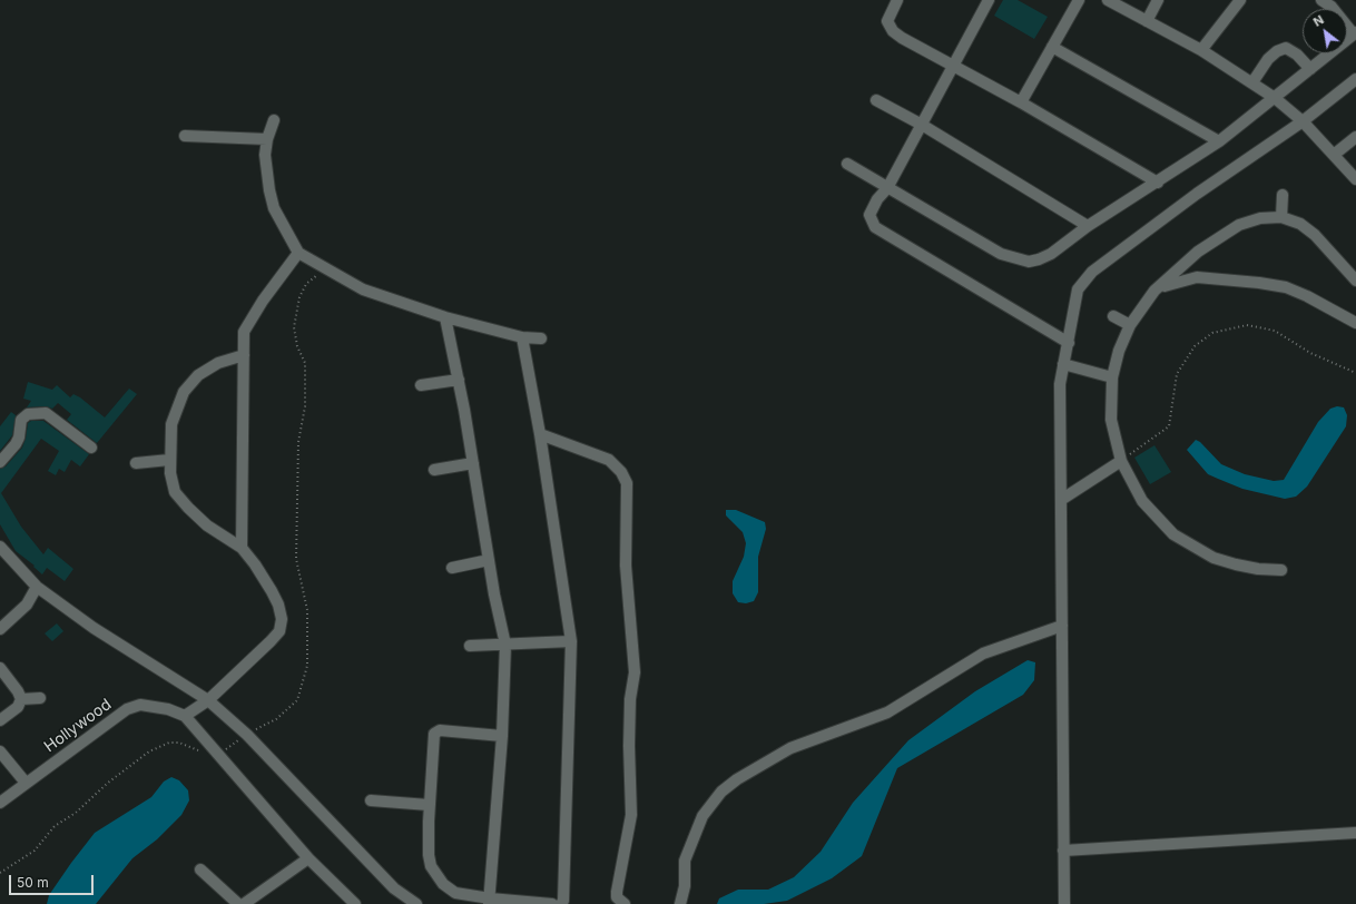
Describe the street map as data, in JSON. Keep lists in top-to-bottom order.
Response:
{
  "streets": {
    "street": ["Hollywood"]
  },
  "scale_bar": "50 m",
  "north": "top left"
}
